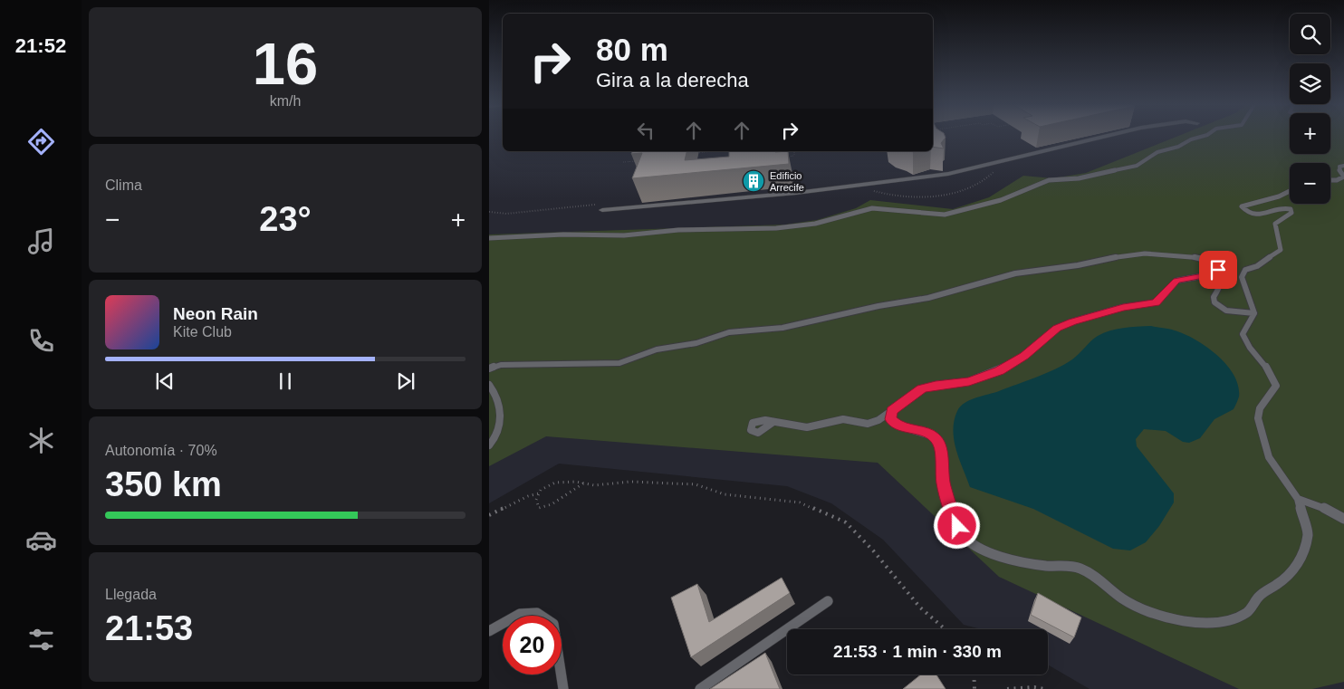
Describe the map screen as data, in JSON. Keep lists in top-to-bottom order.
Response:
{
  "places": {
    "building": ["Edificio Arrecife"]
  },
  "page": {
    "tabs": "21:52",
    "tile": [
      ["16", "km/h"],
      "Clima",
      ["Autonomía · 70%", "350 km"],
      ["Llegada", "21:53"]
    ],
    "map_buttons": ["+", "−"],
    "turn": ["80 m", "Gira a la derecha"],
    "heat": ["−", "23°", "+"],
    "song": ["Neon Rain", "Kite Club"],
    "limit": "20",
    "trip": "21:53 · 1 min · 330 m"
  }
}
